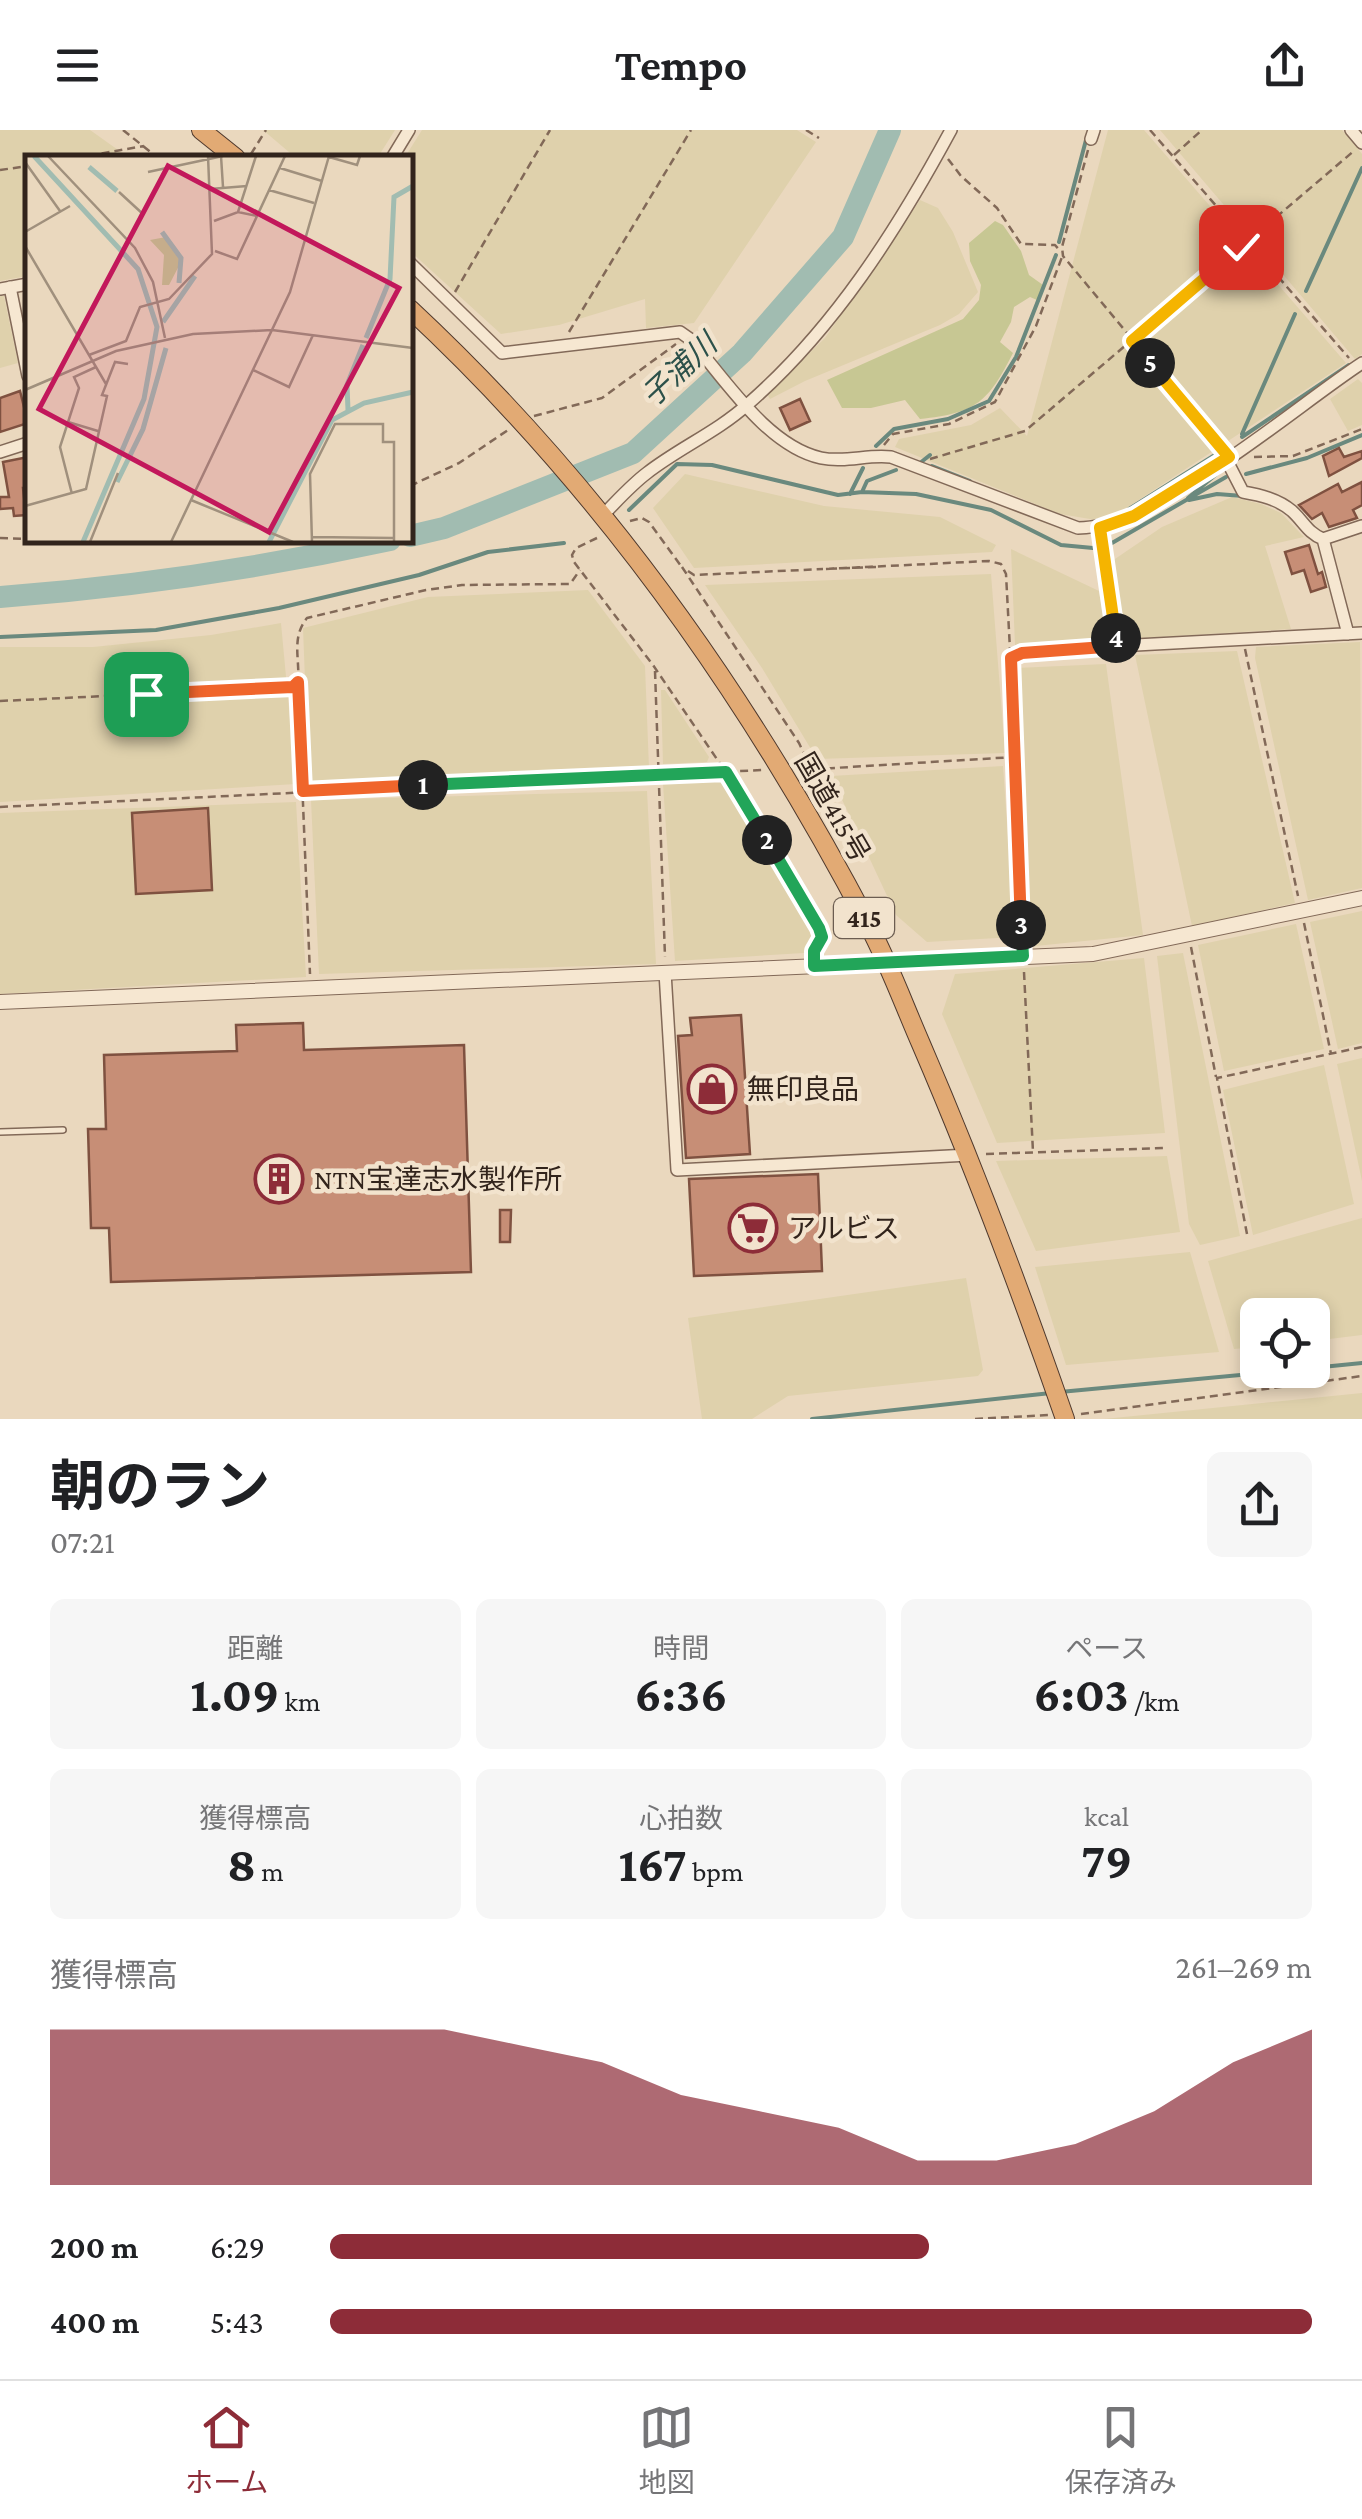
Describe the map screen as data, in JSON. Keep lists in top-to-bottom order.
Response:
{
  "streets": {
    "highway": ["国道415号", "415"]
  },
  "water": ["子浦川"],
  "places": {
    "shop": ["無印良品"],
    "building": ["NTN宝達志水製作所"],
    "supermarket": ["アルビス"]
  },
  "page": {
    "header": "Tempo",
    "pins": [
      "5",
      "4",
      "1",
      "2",
      "3"
    ],
    "heading": ["朝のラン", "07:21"],
    "stats": [
      ["距離", "1.09 km"],
      ["時間", "6:36"],
      ["ペース", "6:03 /km"],
      ["獲得標高", "8 m"],
      ["心拍数", "167 bpm"],
      ["kcal", "79"]
    ],
    "chart": ["獲得標高", "261–269 m"],
    "list": [
      {
        "name": "200 m",
        "note": "6:29"
      },
      {
        "name": "400 m",
        "note": "5:43"
      }
    ],
    "tabs": ["ホーム", "地図", "保存済み"]
  }
}
